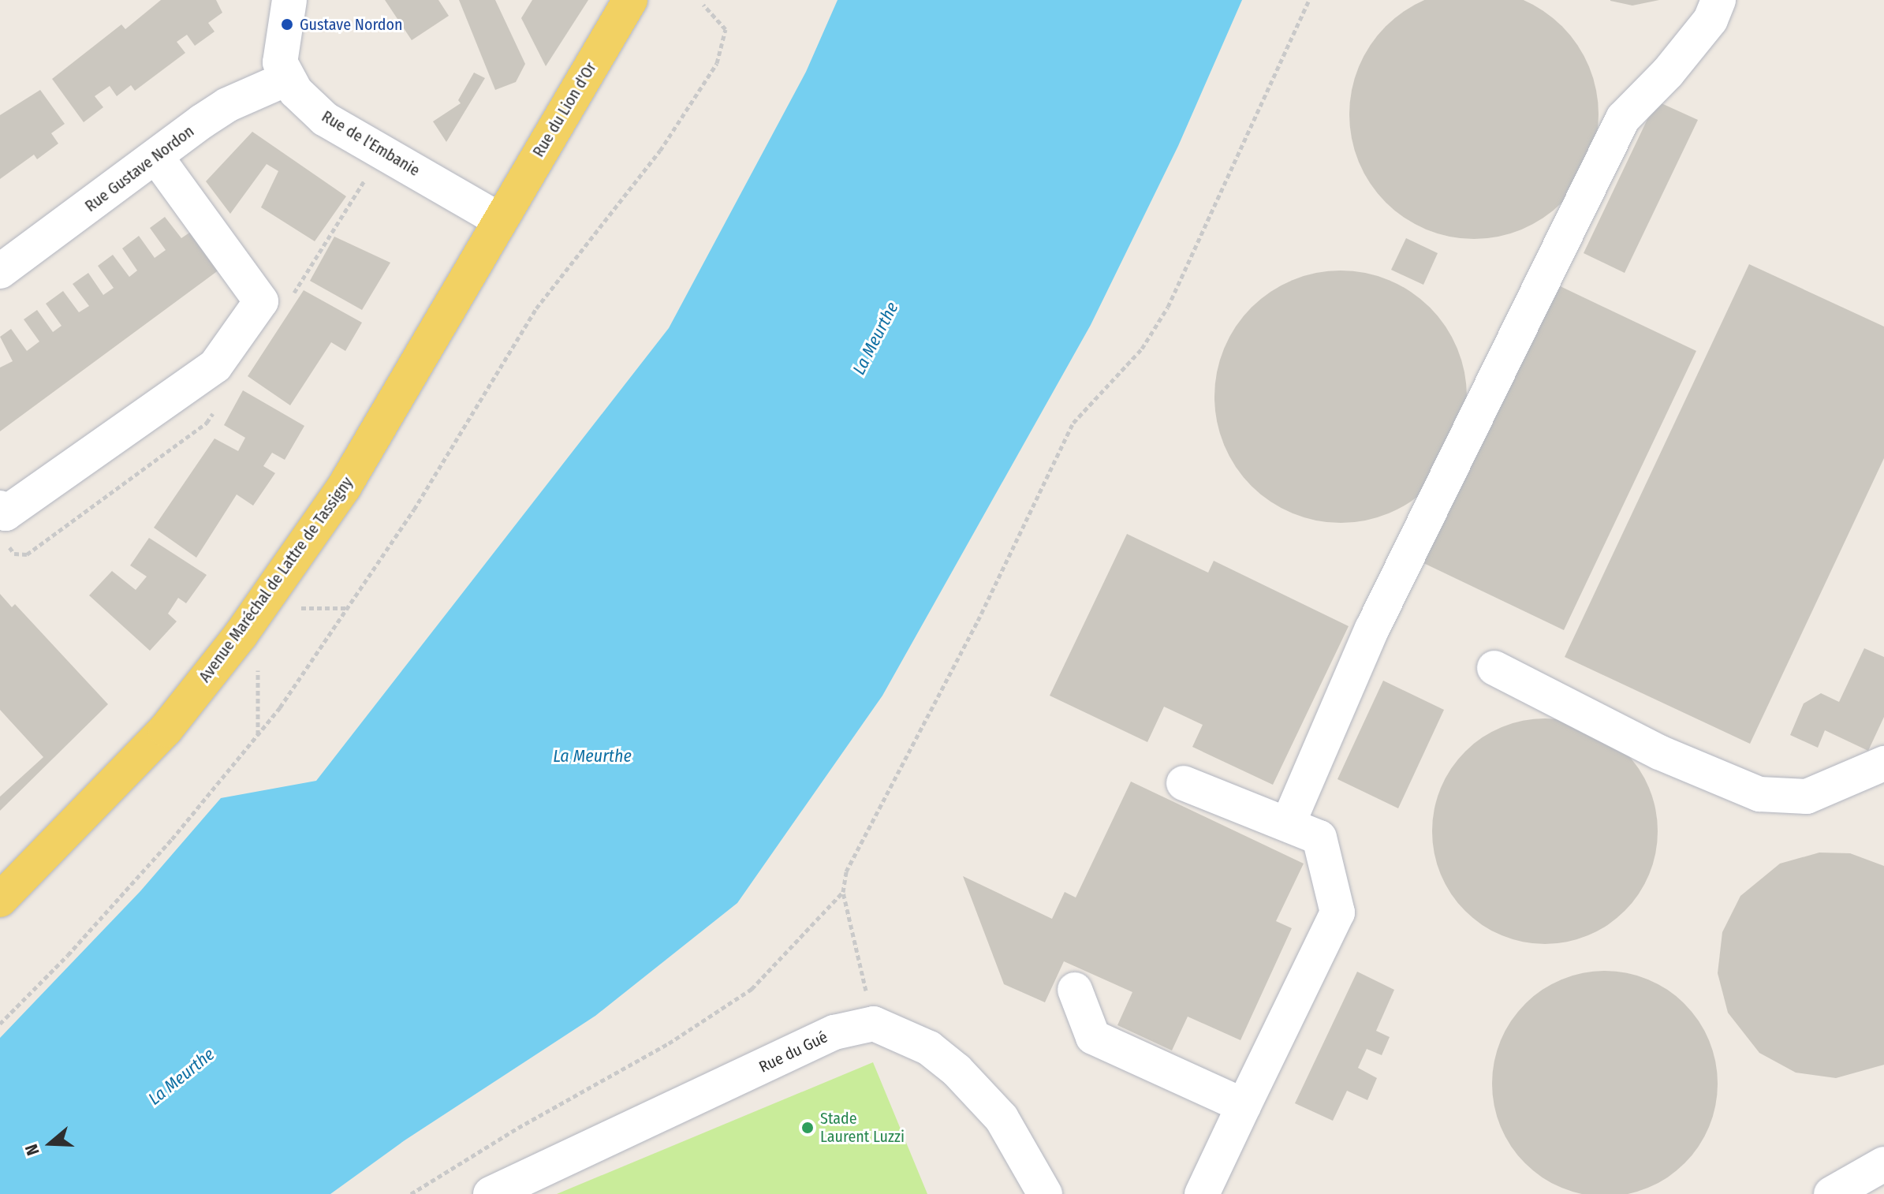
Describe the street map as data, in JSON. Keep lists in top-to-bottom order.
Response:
{
  "streets": {
    "main road": ["Rue du Lion d'Or", "Avenue Maréchal de Lattre de Tassigny"],
    "street": ["Rue de l'Embanie", "Rue Gustave Nordon", "Rue du Gué"]
  },
  "crossings": [
    ["Rue du Lion d'Or", "Rue de l'Embanie"],
    ["Rue du Lion d'Or", "Avenue Maréchal de Lattre de Tassigny"],
    ["Rue de l'Embanie", "Rue Gustave Nordon"],
    ["Rue de l'Embanie", "Avenue Maréchal de Lattre de Tassigny"]
  ],
  "water": ["La Meurthe"],
  "places": ["Gustave Nordon", "Stade Laurent Luzzi"],
  "north": "left"
}
